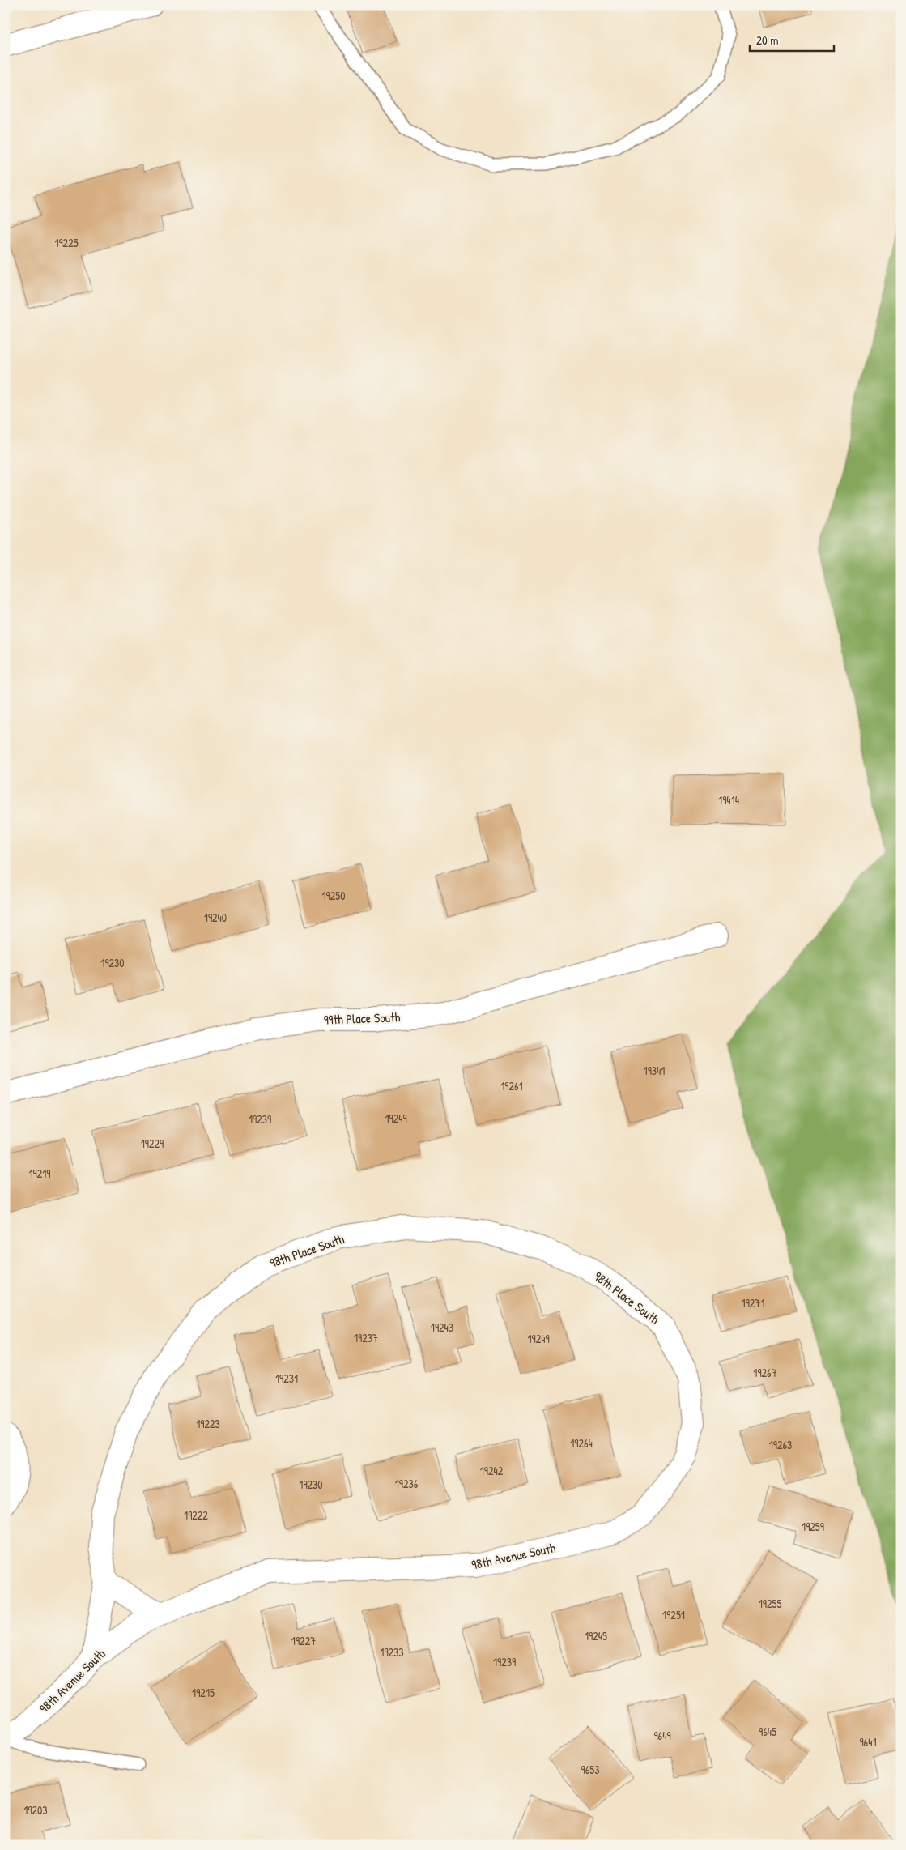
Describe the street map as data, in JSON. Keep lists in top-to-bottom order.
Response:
{
  "streets": {
    "street": ["99th Place South", "98th Place South", "98th Avenue South"]
  },
  "crossings": [
    ["98th Place South", "98th Avenue South"]
  ],
  "house_numbers": [
    "19225",
    "19414",
    "19250",
    "19240",
    "19230",
    "19341",
    "19261",
    "19249",
    "19239",
    "19229",
    "19219",
    "19271",
    "19243",
    "19237",
    "19249",
    "19267",
    "19231",
    "19223",
    "19264",
    "19263",
    "19242",
    "19236",
    "19230",
    "19222",
    "19259",
    "19255",
    "19251",
    "19245",
    "19227",
    "19233",
    "19239",
    "19215",
    "9645",
    "9649",
    "9641",
    "9653",
    "19203"
  ],
  "scale_bar": "20 m"
}
